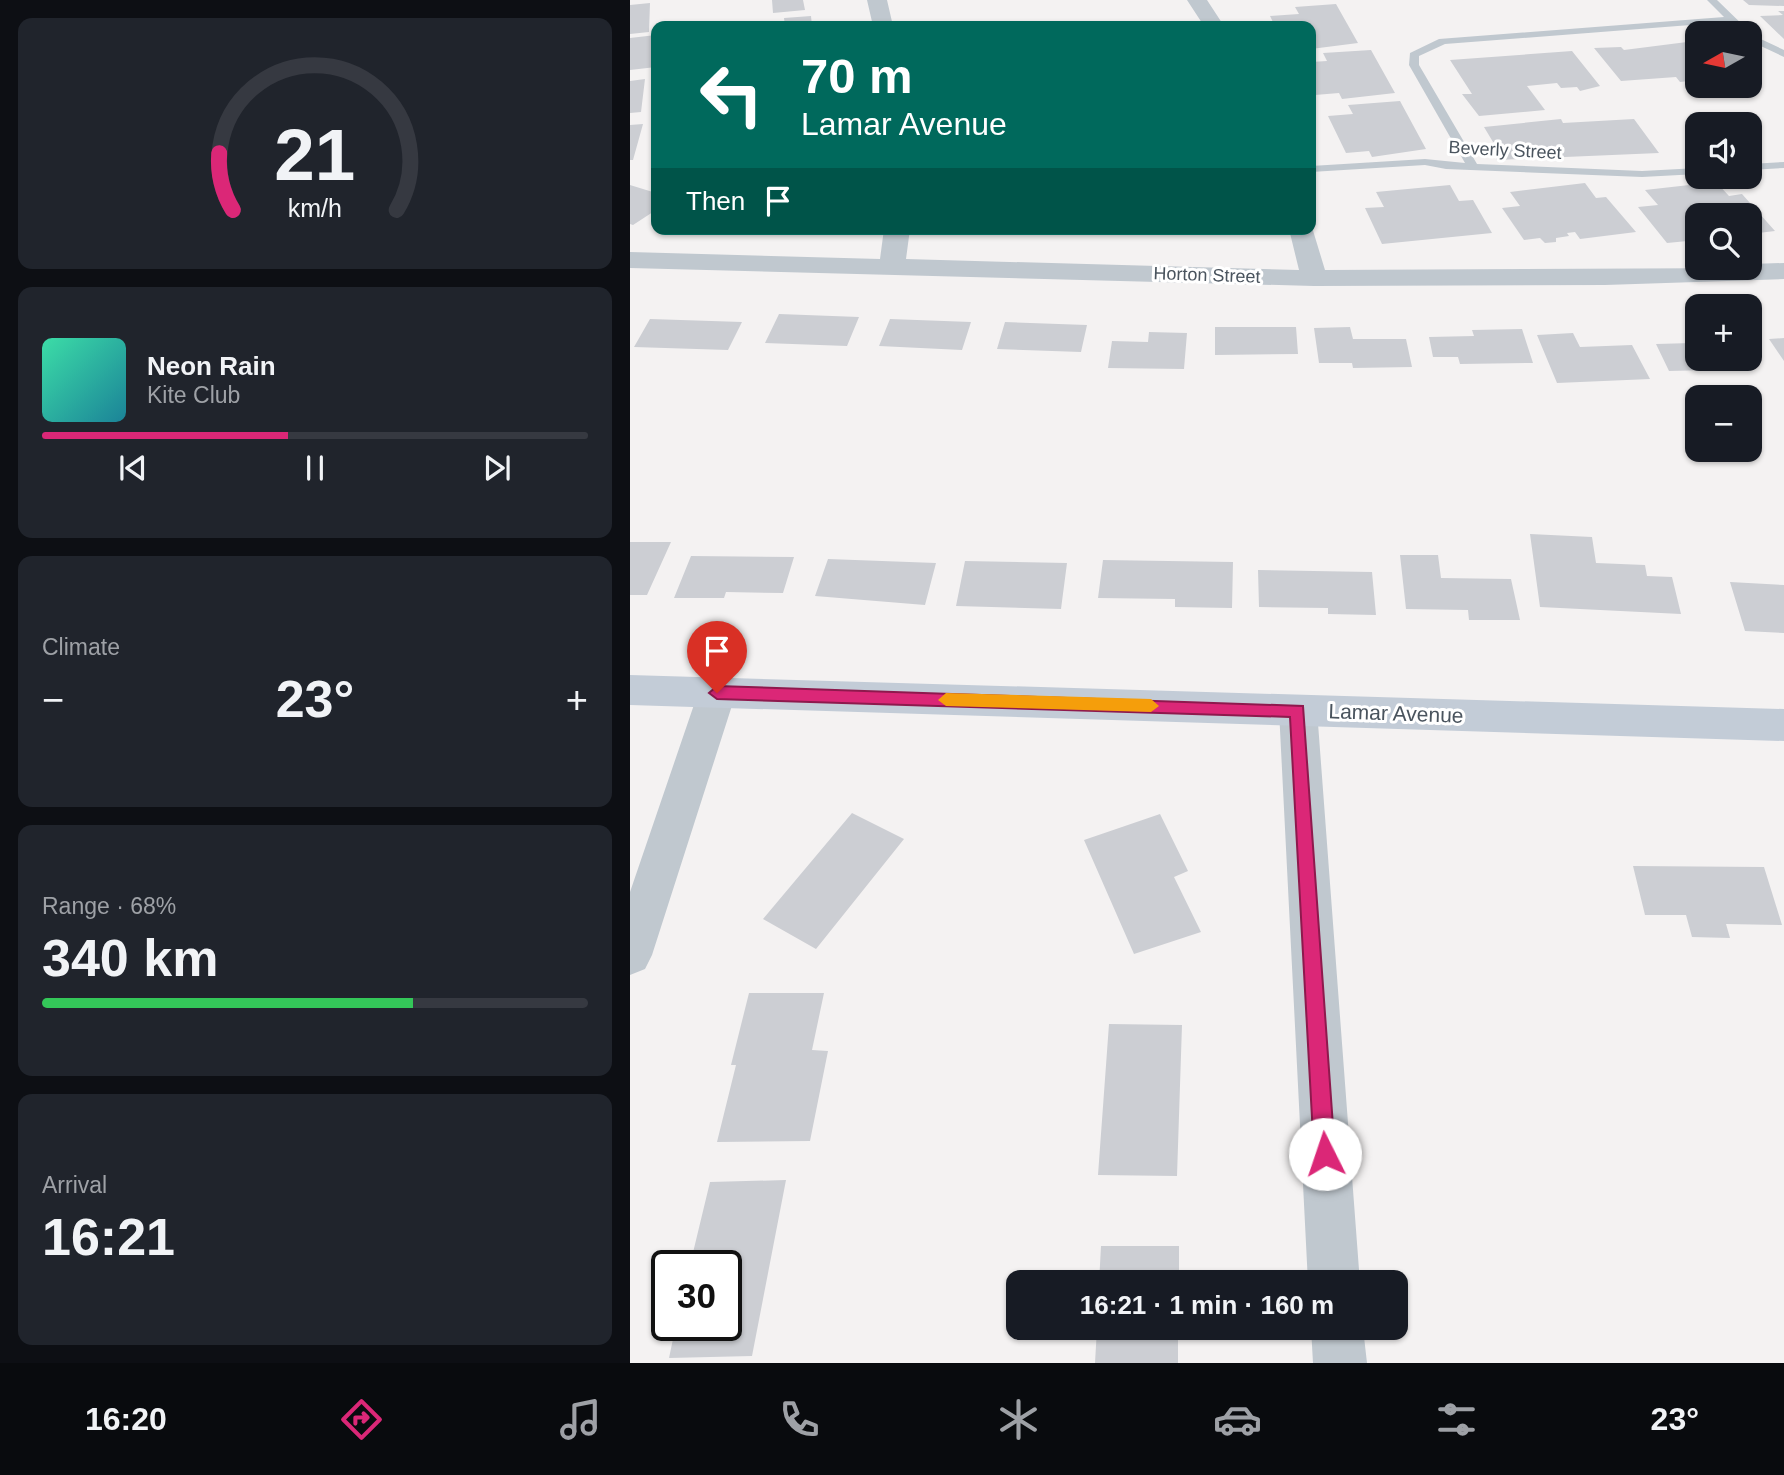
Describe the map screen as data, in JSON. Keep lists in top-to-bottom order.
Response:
{
  "streets": {
    "street": ["Horton Street", "Lamar Avenue"],
    "lane": ["Beverly Street"]
  },
  "north": "left",
  "page": {
    "map_buttons": ["+", "−"],
    "turn": ["70 m", "Lamar Avenue"],
    "then": "Then",
    "song": ["Neon Rain", "Kite Club"],
    "tile": [
      "Climate",
      ["Range · 68%", "340 km"],
      ["Arrival", "16:21"]
    ],
    "heat": ["−", "23°", "+"],
    "limit": "30",
    "trip": "16:21 · 1 min · 160 m",
    "tabs": ["16:20", "23°"],
    "gauge": ["21", "km/h"]
  }
}
